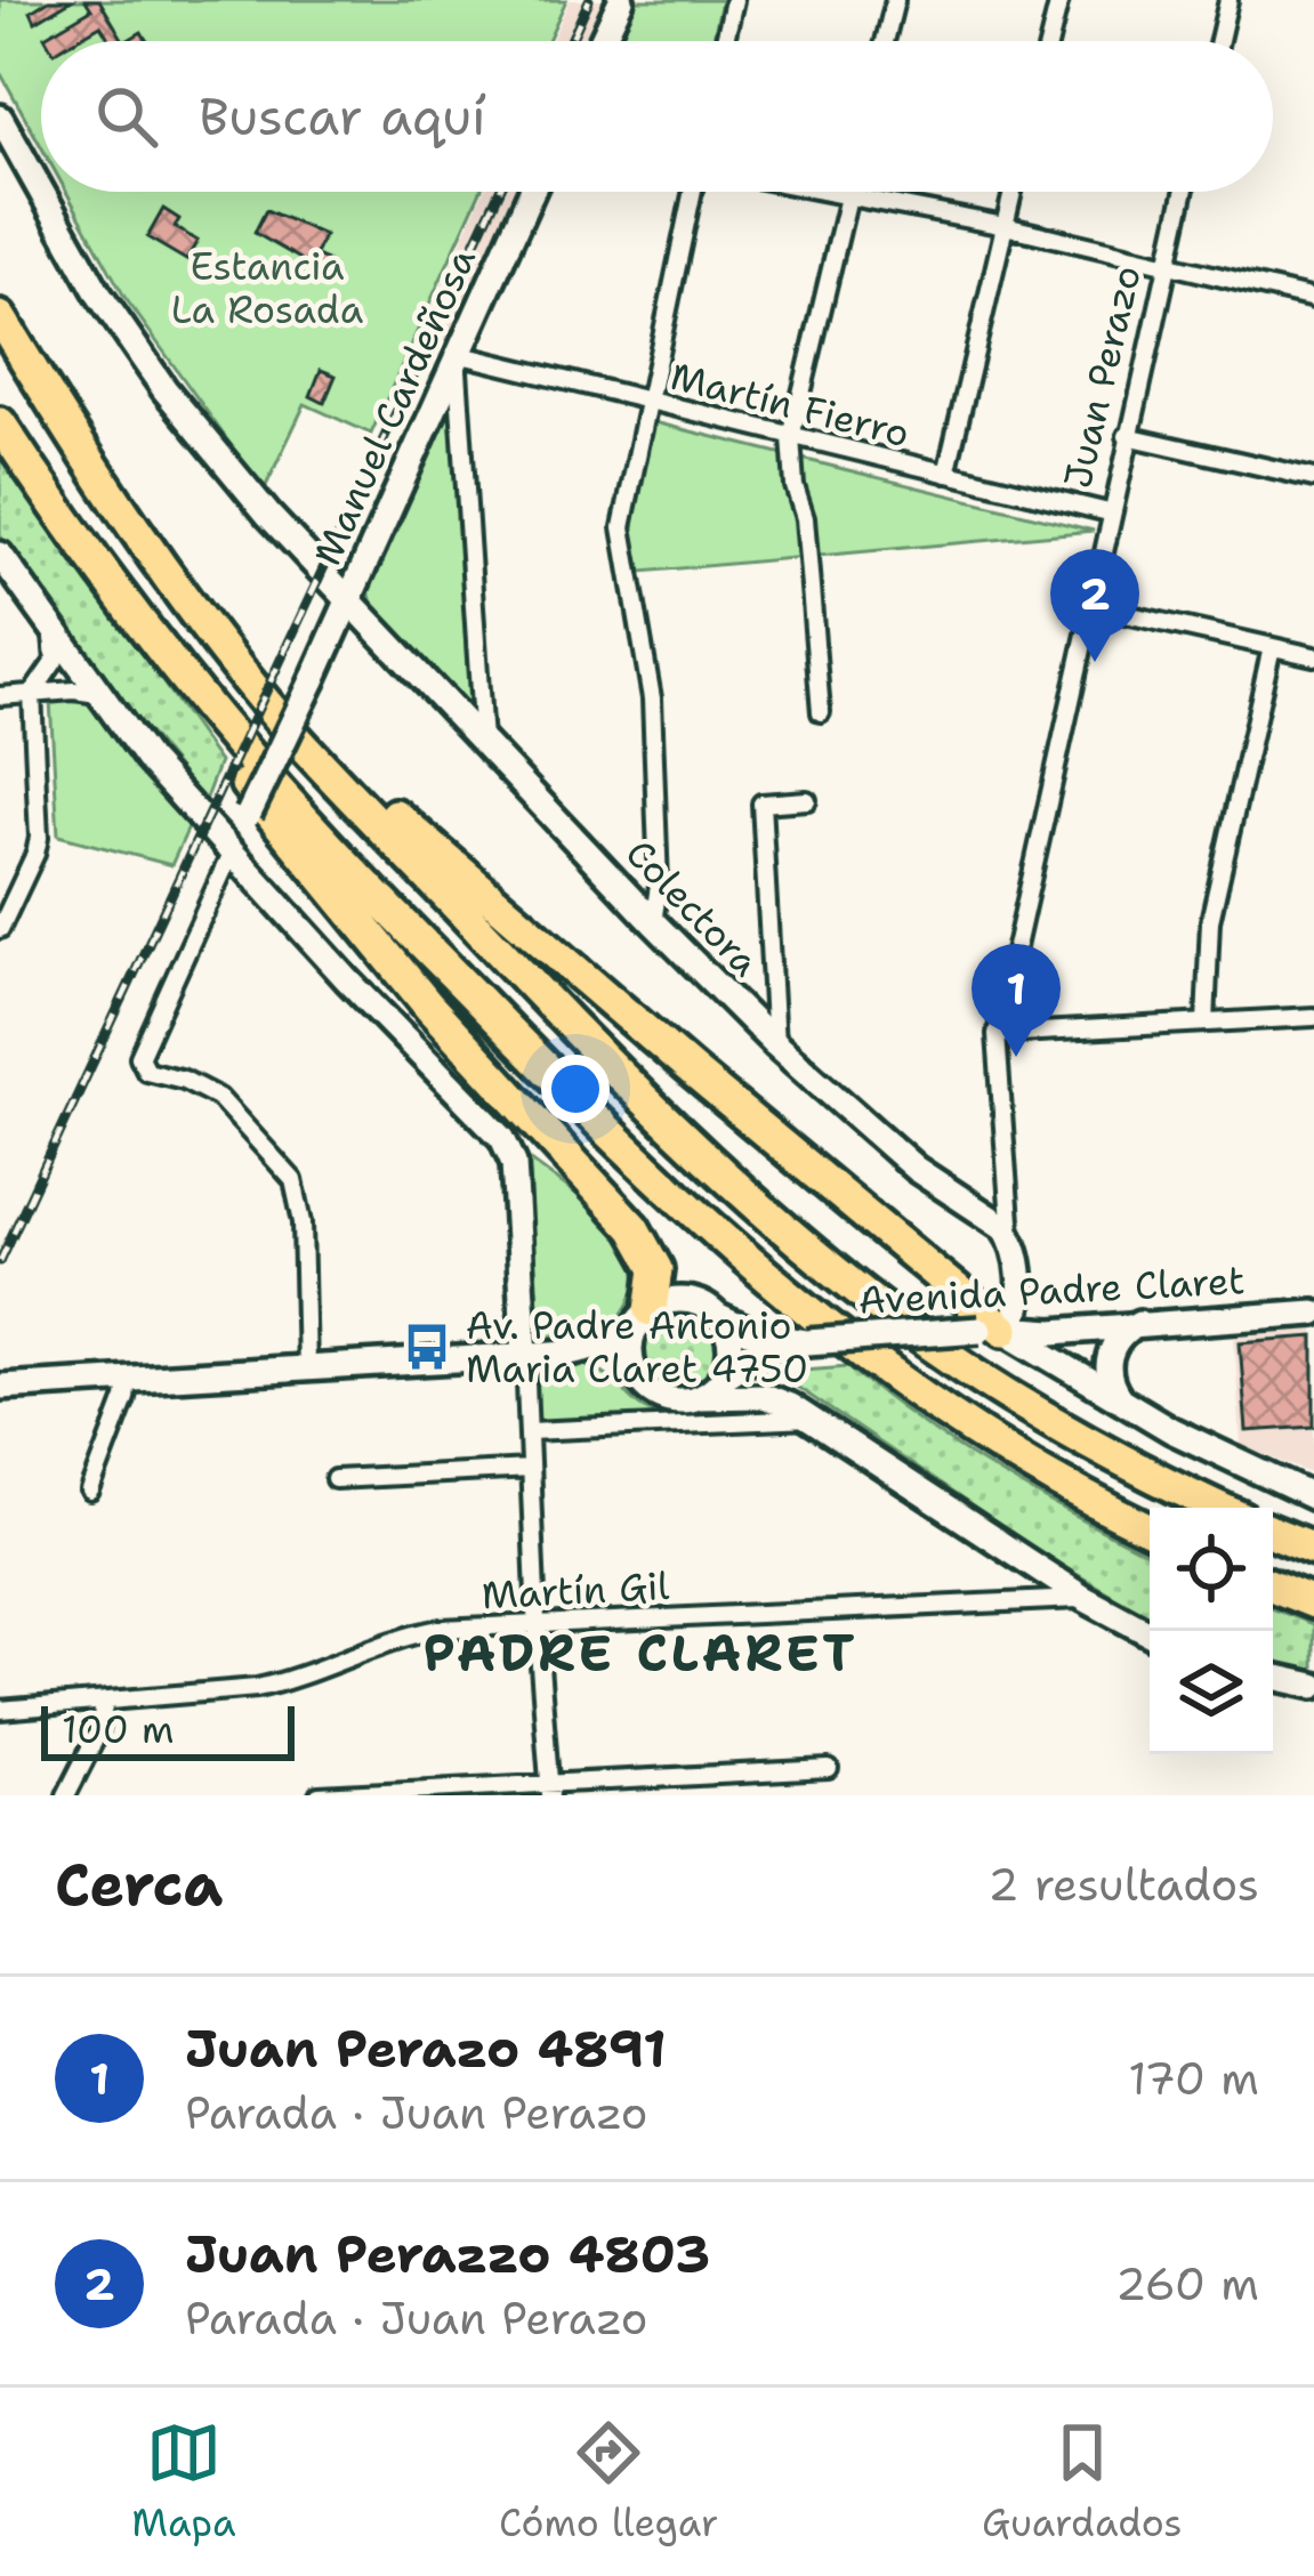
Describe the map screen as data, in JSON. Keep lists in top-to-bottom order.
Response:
{
  "streets": {
    "main road": [
      "Juan Perazo",
      "Manuel Cardeñosa",
      "Colectora",
      "Avenida Padre Claret"
    ],
    "street": ["Martín Fierro", "Martín Gil"]
  },
  "crossings": [
    ["Juan Perazo", "Martín Fierro"],
    ["Juan Perazo", "Colectora"],
    ["Juan Perazo", "Avenida Padre Claret"],
    ["Martín Fierro", "Manuel Cardeñosa"],
    ["Manuel Cardeñosa", "Colectora"]
  ],
  "districts": ["PADRE CLARET"],
  "parks": ["Estancia La Rosada"],
  "places": {
    "bus stop": ["Av. Padre Antonio Maria Claret 4750"]
  },
  "scale_bar": "100 m",
  "page": {
    "search": "Buscar aquí",
    "pins": ["2", "1"],
    "scale": "100 m",
    "heading": ["Cerca", "2 resultados"],
    "list": [
      {
        "mark": "1",
        "name": "Juan Perazo 4891",
        "note": "Parada · Juan Perazo",
        "value": "170 m"
      },
      {
        "mark": "2",
        "name": "Juan Perazzo 4803",
        "note": "Parada · Juan Perazo",
        "value": "260 m"
      }
    ],
    "nav": ["Mapa", "Cómo llegar", "Guardados"]
  }
}
